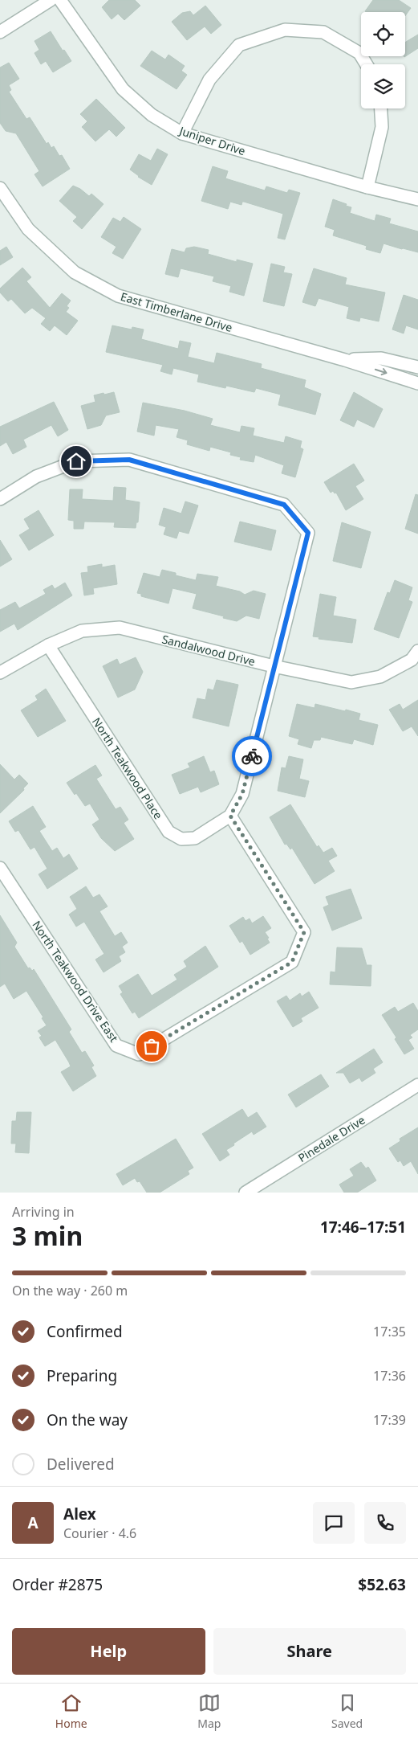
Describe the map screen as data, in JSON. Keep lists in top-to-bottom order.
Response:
{
  "streets": {
    "street": [
      "Juniper Drive",
      "East Timberlane Drive",
      "Sandalwood Drive",
      "North Teakwood Place",
      "North Teakwood Drive East",
      "Pinedale Drive"
    ]
  },
  "crossings": [
    ["Sandalwood Drive", "North Teakwood Place"],
    ["North Teakwood Place", "North Teakwood Drive East"]
  ],
  "page": {
    "heading": ["3 min", "Arriving in", "17:46–17:51"],
    "panel": [
      "Alex",
      "Courier · 4.6",
      "Order #2875",
      "$52.63"
    ],
    "bar": "On the way · 260 m",
    "list": [
      ["Confirmed", "17:35"],
      ["Preparing", "17:36"],
      ["On the way", "17:39"],
      "Delivered"
    ],
    "round": "A",
    "buttons": ["Help", "Share"],
    "tabs": ["Home", "Map", "Saved"]
  }
}
